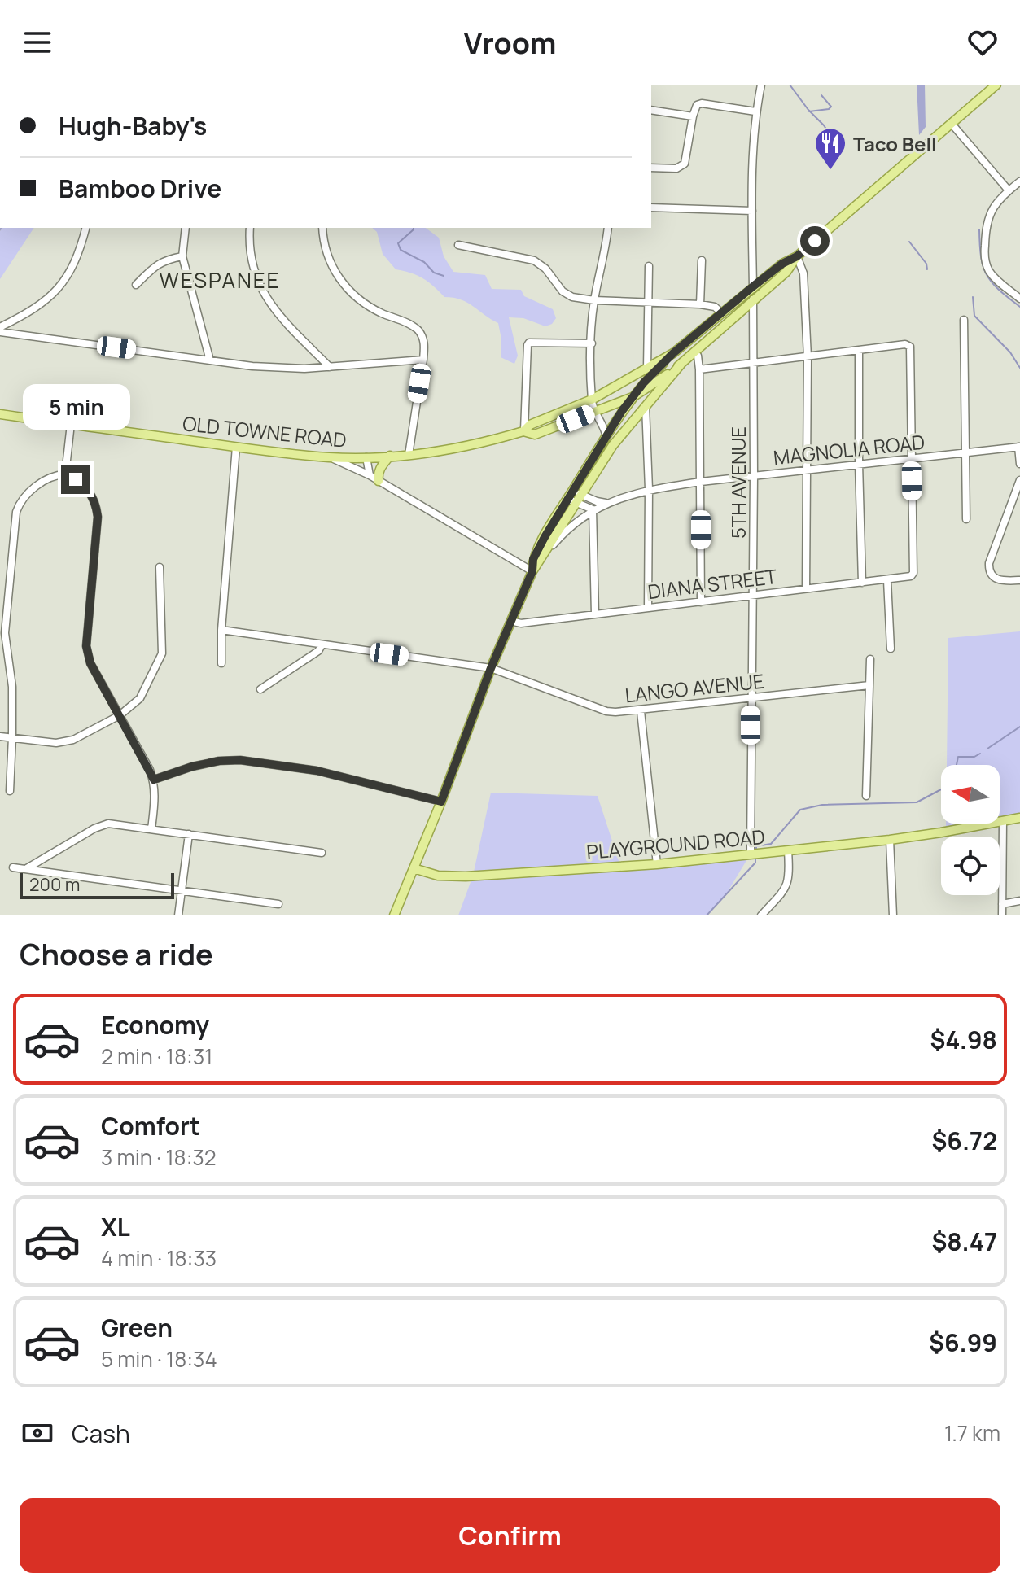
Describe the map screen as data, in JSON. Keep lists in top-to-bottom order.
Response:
{
  "streets": {
    "main road": ["OLD TOWNE ROAD", "PLAYGROUND ROAD"],
    "street": [
      "MAGNOLIA ROAD",
      "5TH AVENUE",
      "DIANA STREET",
      "LANGO AVENUE"
    ]
  },
  "crossings": [
    ["MAGNOLIA ROAD", "5TH AVENUE"],
    ["MAGNOLIA ROAD", "DIANA STREET"],
    ["5TH AVENUE", "DIANA STREET"],
    ["5TH AVENUE", "LANGO AVENUE"],
    ["5TH AVENUE", "PLAYGROUND ROAD"]
  ],
  "districts": ["WESPANEE"],
  "places": {
    "restaurant": ["Taco Bell"]
  },
  "scale_bar": "200 m",
  "north": "left",
  "page": {
    "header": "Vroom",
    "banner": ["Hugh-Baby's", "Bamboo Drive"],
    "bubble": "5 min",
    "scale": "200 m",
    "heading": "Choose a ride",
    "list": [
      {
        "name": "Economy",
        "note": "2 min · 18:31",
        "value": "$4.98"
      },
      {
        "name": "Comfort",
        "note": "3 min · 18:32",
        "value": "$6.72"
      },
      {
        "name": "XL",
        "note": "4 min · 18:33",
        "value": "$8.47"
      },
      {
        "name": "Green",
        "note": "5 min · 18:34",
        "value": "$6.99"
      }
    ],
    "pay": ["Cash", "1.7 km"],
    "buttons": "Confirm"
  }
}
